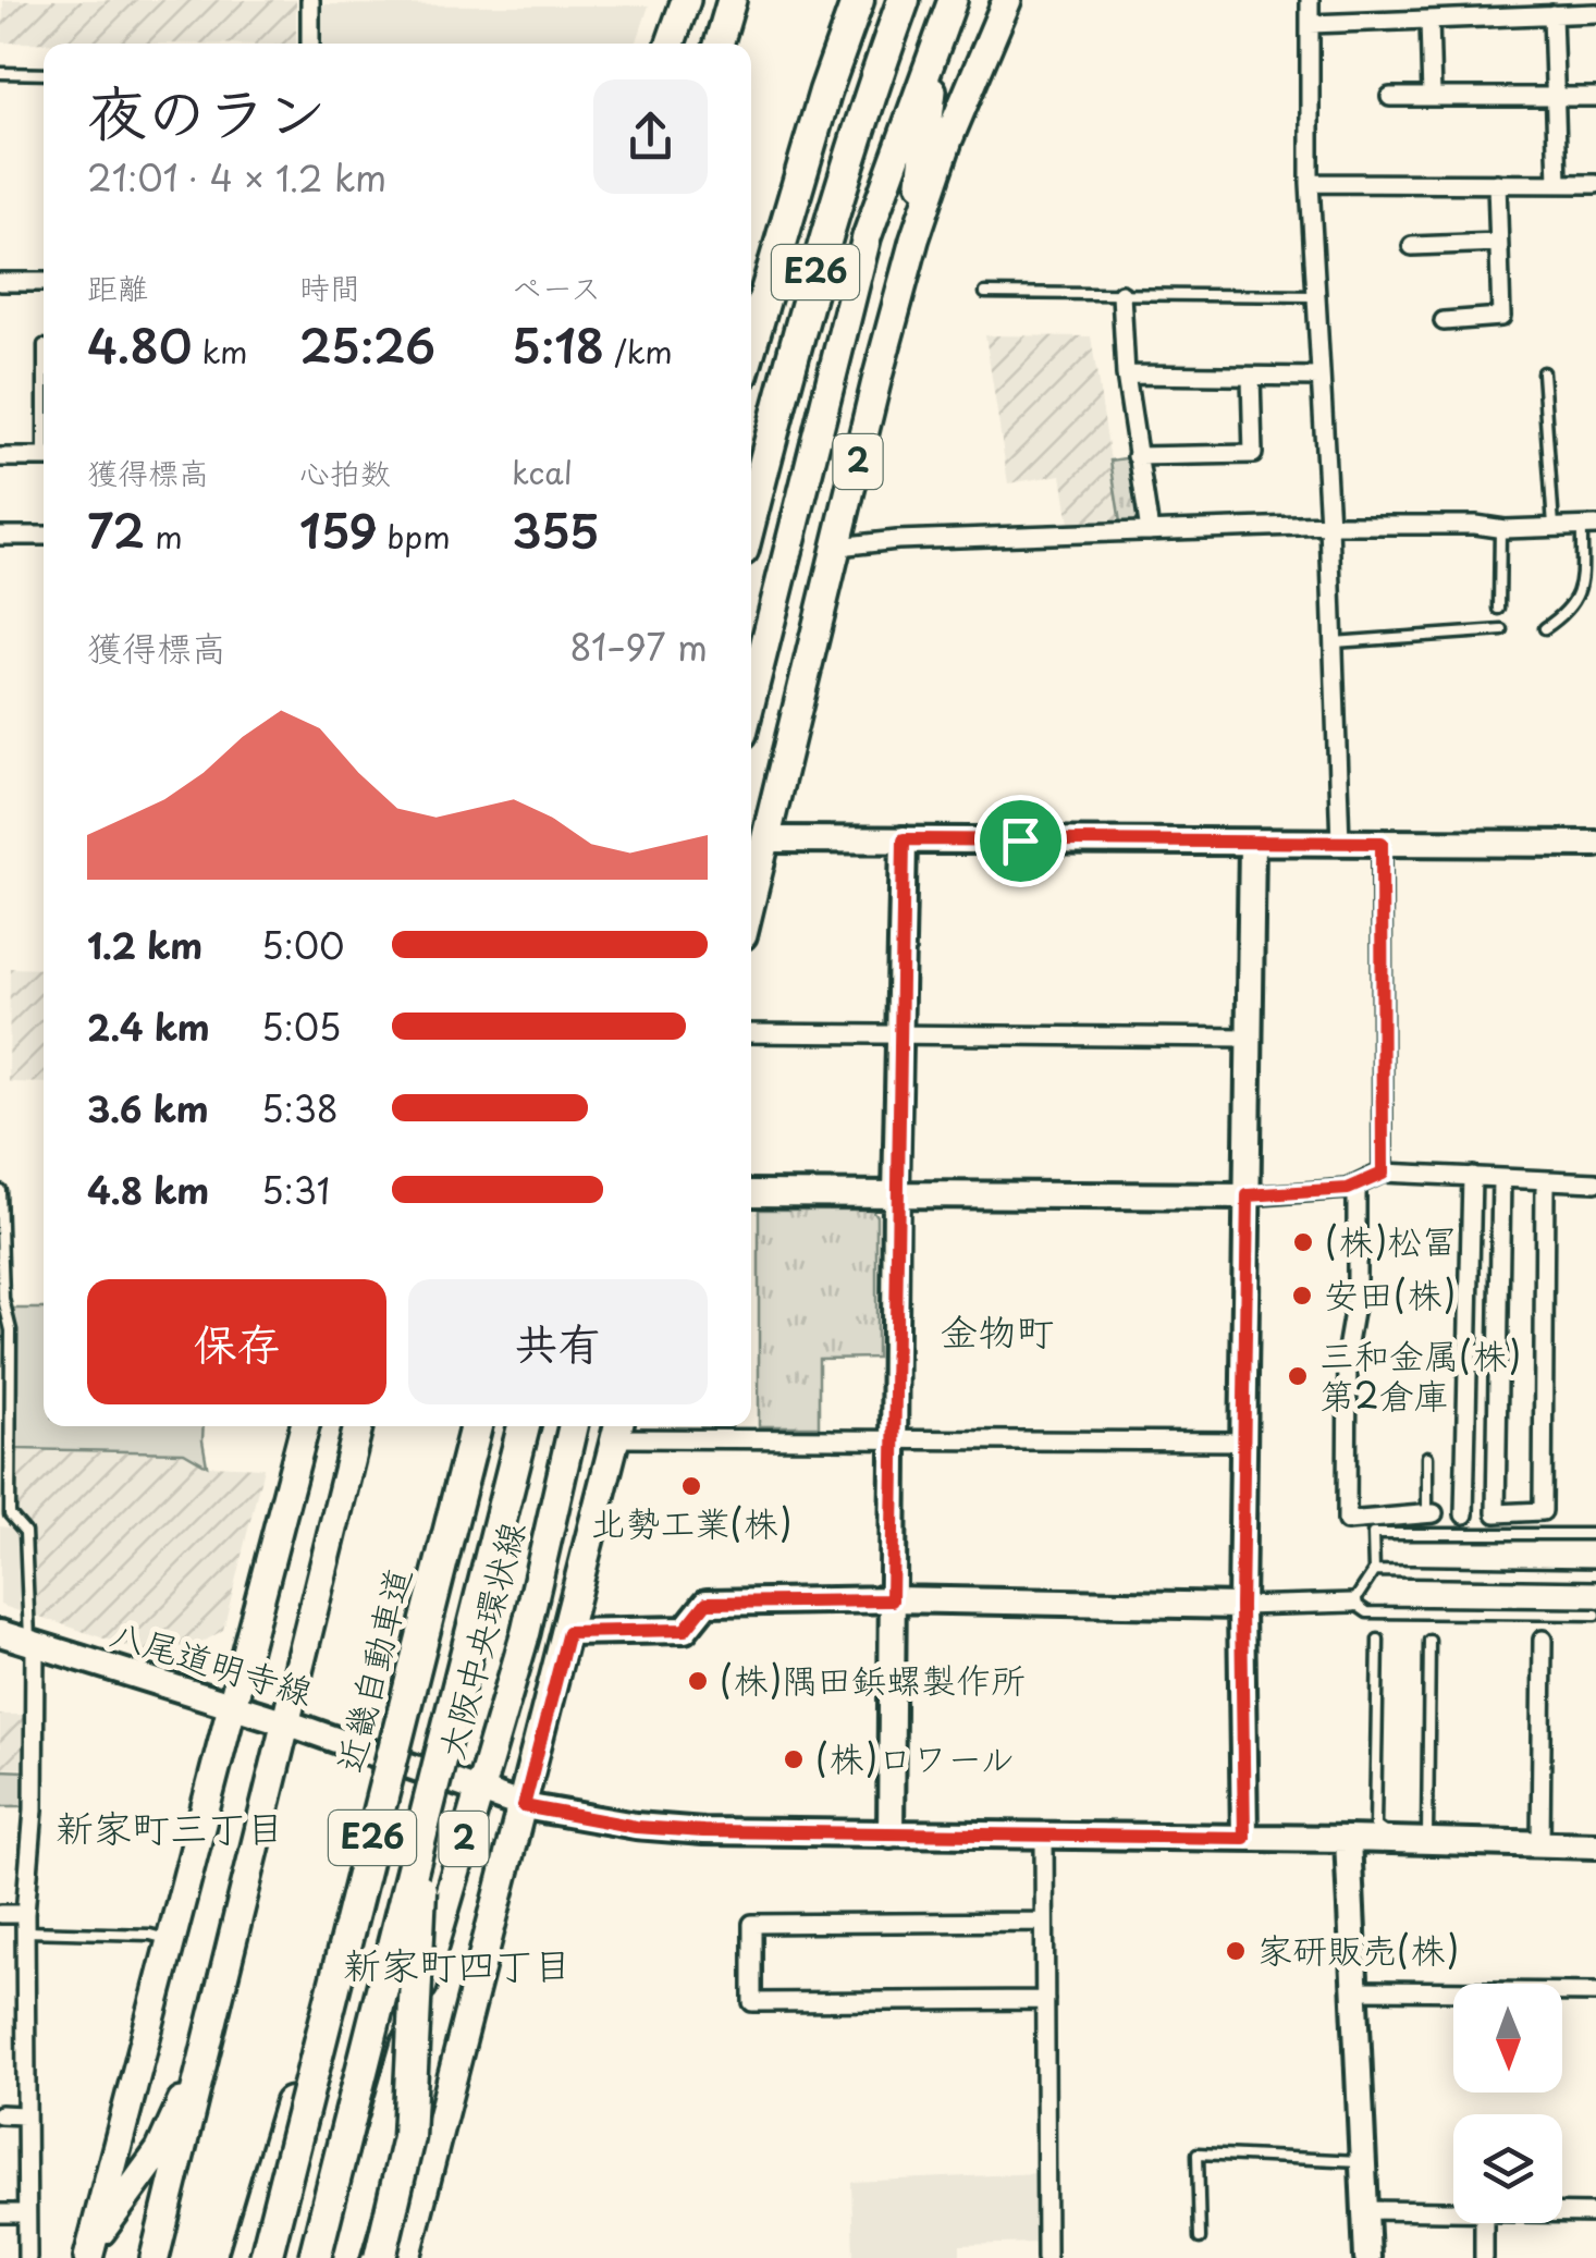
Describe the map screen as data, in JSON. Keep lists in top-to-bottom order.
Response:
{
  "streets": {
    "highway": ["E26", "近畿自動車道"],
    "main road": ["2", "大阪中央環状線"],
    "street": ["八尾道明寺線"]
  },
  "crossings": [
    ["2", "八尾道明寺線"],
    ["大阪中央環状線", "八尾道明寺線"]
  ],
  "districts": ["金物町", "新家町三丁目", "新家町四丁目"],
  "places": [
    "(株)松冨",
    "安田(株)",
    "三和金属(株) 第2倉庫",
    "北勢工業(株)",
    "(株)隅田鋲螺製作所",
    "(株)ロワール",
    "家研販売(株)"
  ],
  "north": "bottom",
  "page": {
    "heading": ["夜のラン", "21:01 · 4 × 1.2 km"],
    "stats": [
      ["距離", "4.80 km"],
      ["時間", "25:26"],
      ["ペース", "5:18 /km"],
      ["獲得標高", "72 m"],
      ["心拍数", "159 bpm"],
      ["kcal", "355"]
    ],
    "chart": ["獲得標高", "81–97 m"],
    "list": [
      {
        "name": "1.2 km",
        "note": "5:00"
      },
      {
        "name": "2.4 km",
        "note": "5:05"
      },
      {
        "name": "3.6 km",
        "note": "5:38"
      },
      {
        "name": "4.8 km",
        "note": "5:31"
      }
    ],
    "buttons": ["保存", "共有"]
  }
}
